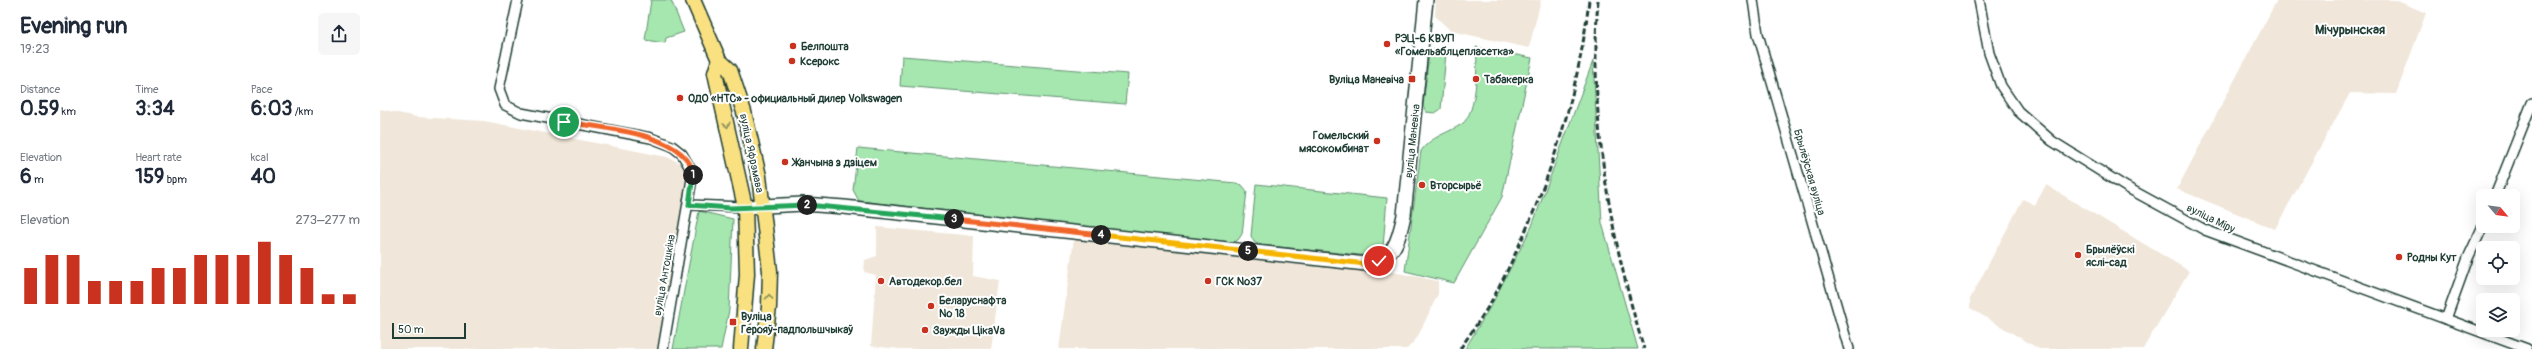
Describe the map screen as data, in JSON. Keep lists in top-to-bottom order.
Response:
{
  "streets": {
    "main road": ["вуліца Яфрэмава"],
    "street": [
      "вуліца Маневіча",
      "Брылёўская вуліца",
      "вуліца Міру",
      "вуліца Антошкіна"
    ]
  },
  "crossings": [
    ["вуліца Маневіча", "вуліца Яфрэмава"]
  ],
  "districts": ["Мічурынская"],
  "places": {
    "other": [
      "РЭЦ-6 КВУП «Гомельаблцепласетка»",
      "Белпошта",
      "Ксерокс",
      "Табакерка",
      "ОДО «НТС» - официальный дилер Volkswagen",
      "Гомельский мясокомбинат",
      "Жанчына з дзіцем",
      "Вторсырьё",
      "Брылёўскі яслі-сад",
      "Родны Кут",
      "Автодекор.бел",
      "ГСК №37",
      "Беларуснафта № 18",
      "Заужды ЦікаVа"
    ],
    "transit": ["Вуліца Маневіча", "Вуліца Герояў-падпольшчыкаў"]
  },
  "scale_bar": "50 m",
  "north": "bottom right",
  "page": {
    "heading": ["Evening run", "19:23"],
    "stats": [
      ["Distance", "0.59 km"],
      ["Time", "3:34"],
      ["Pace", "6:03 /km"],
      ["Elevation", "6 m"],
      ["Heart rate", "159 bpm"],
      ["kcal", "40"]
    ],
    "pins": [
      "1",
      "2",
      "3",
      "4",
      "5"
    ],
    "chart": ["Elevation", "273–277 m"],
    "scale": "50 m"
  }
}
